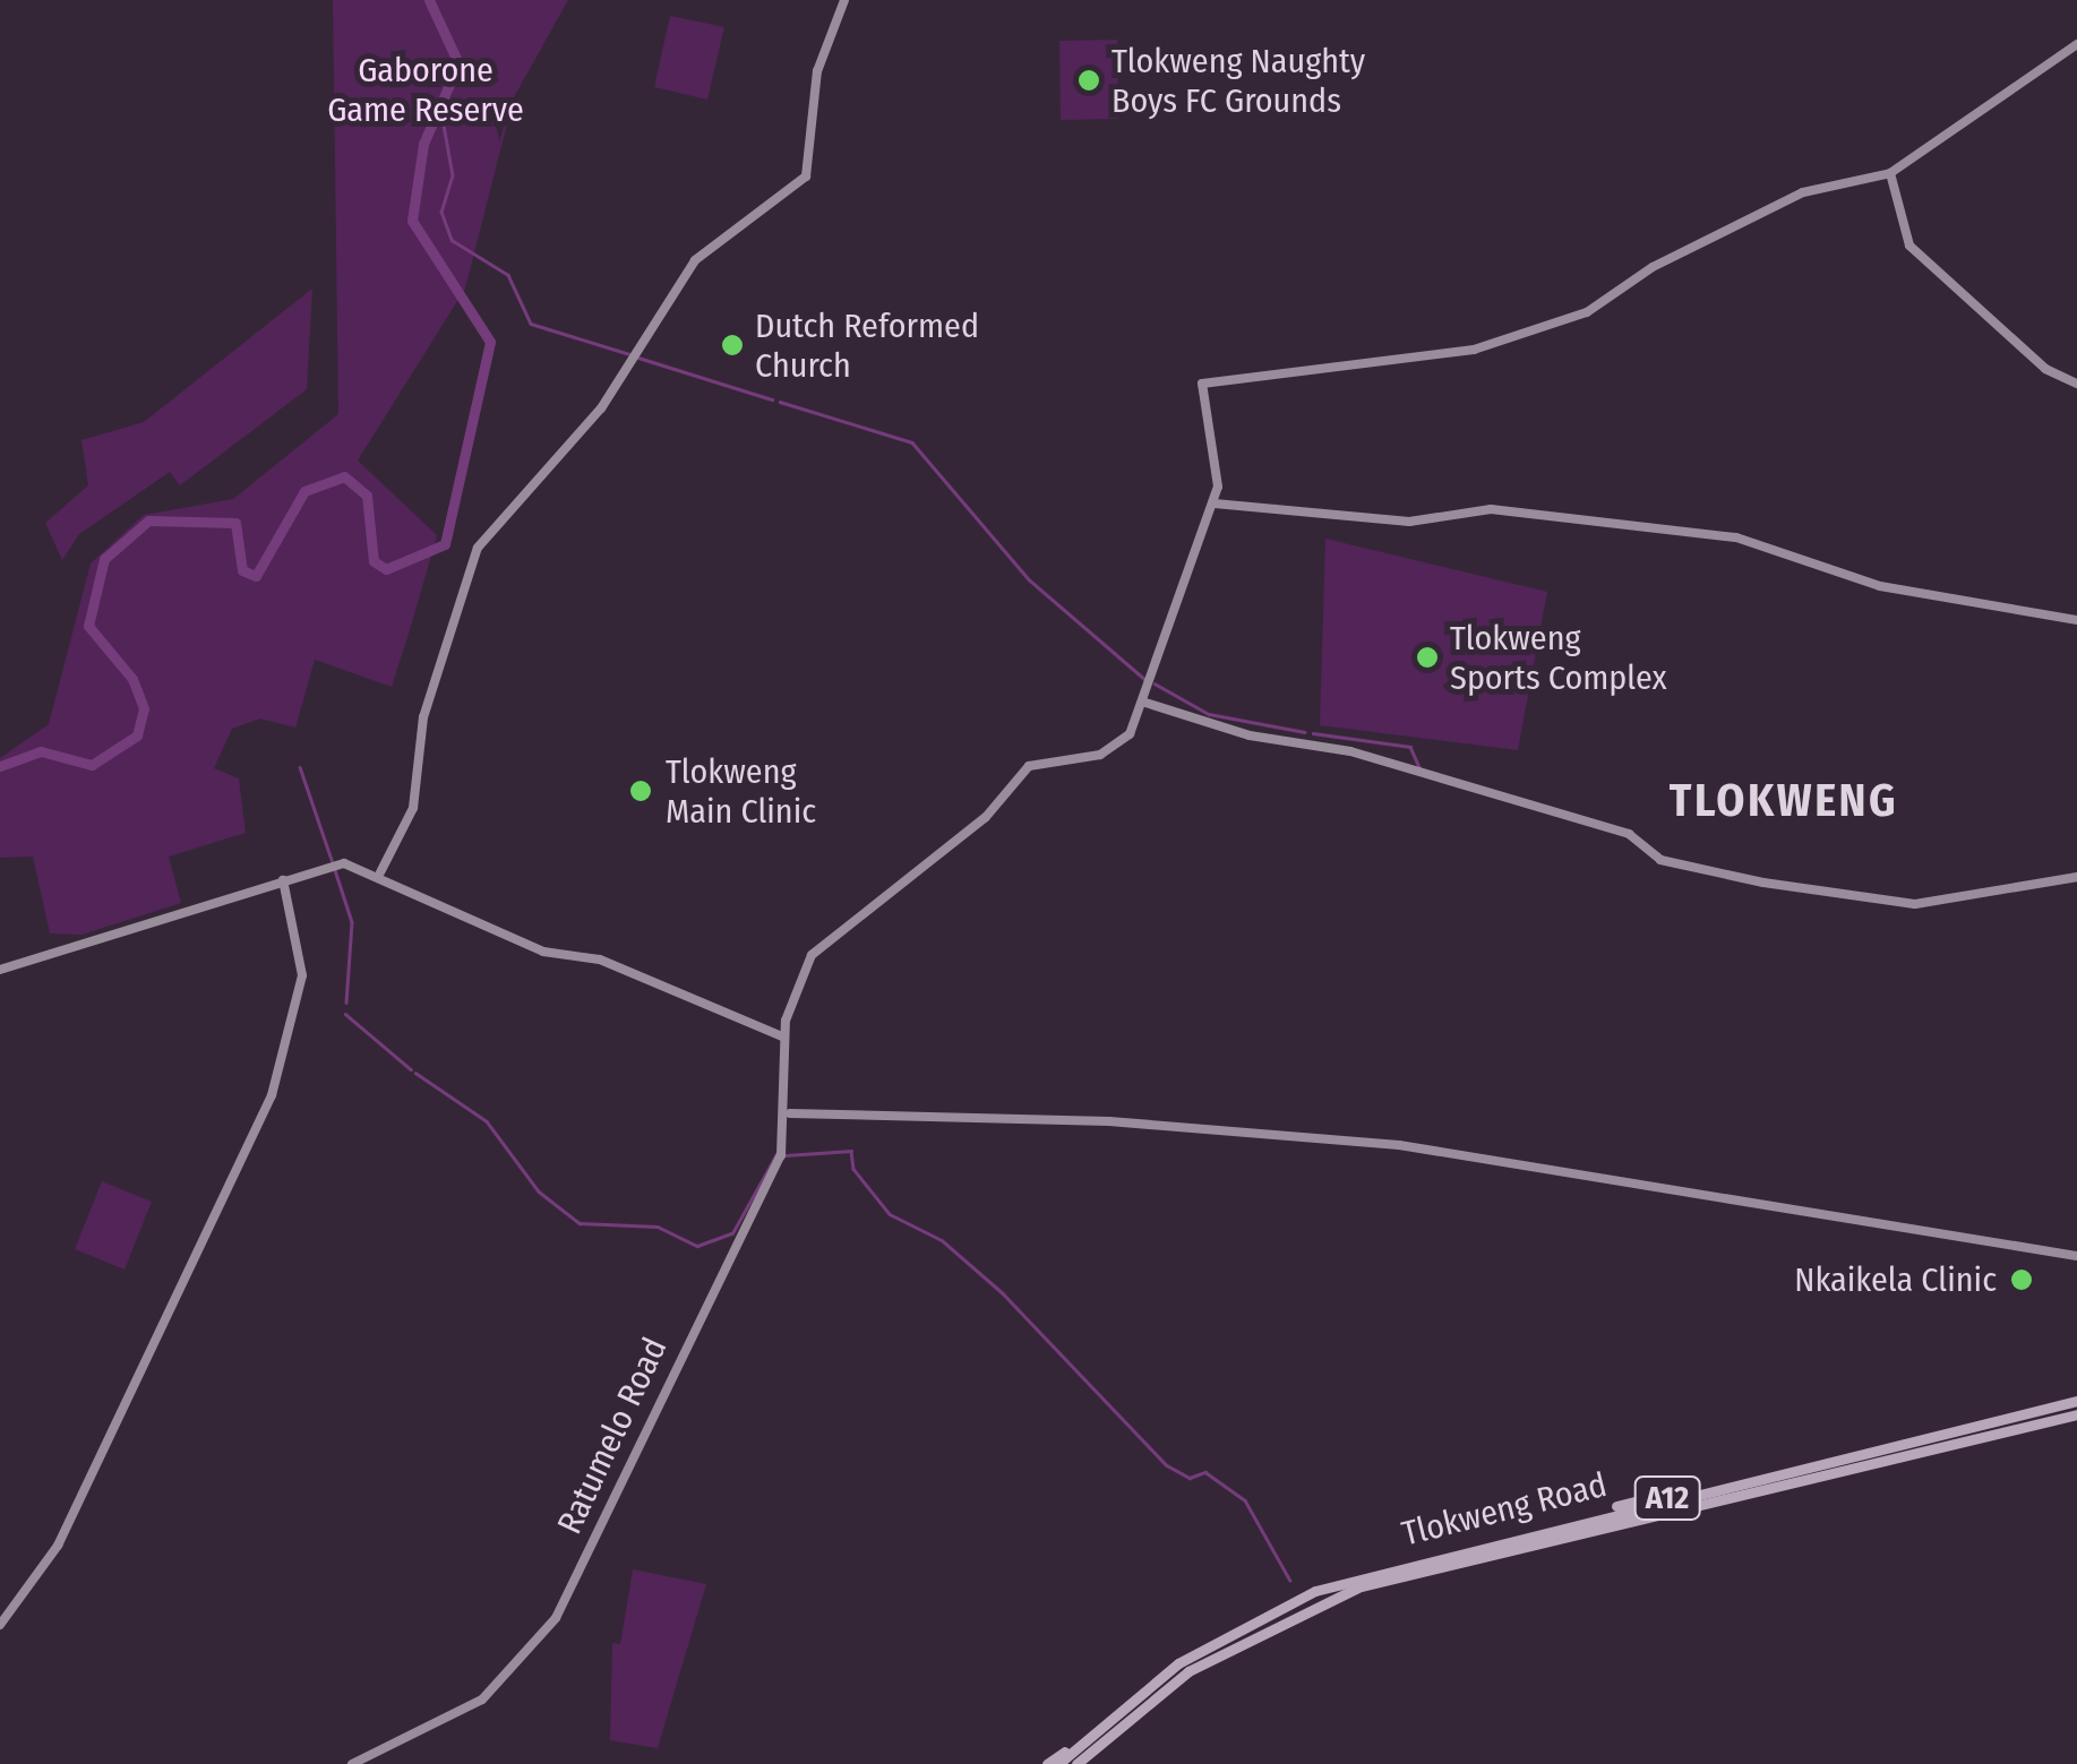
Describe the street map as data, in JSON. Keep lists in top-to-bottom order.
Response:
{
  "streets": {
    "main road": ["A12", "Tlokweng Road"],
    "street": ["Ratumelo Road"]
  },
  "districts": ["TLOKWENG"],
  "parks": ["Gaborone Game Reserve"],
  "places": [
    "Tlokweng Naughty Boys FC Grounds",
    "Dutch Reformed Church",
    "Tlokweng Sports Complex",
    "Tlokweng Main Clinic",
    "Nkaikela Clinic"
  ]
}
